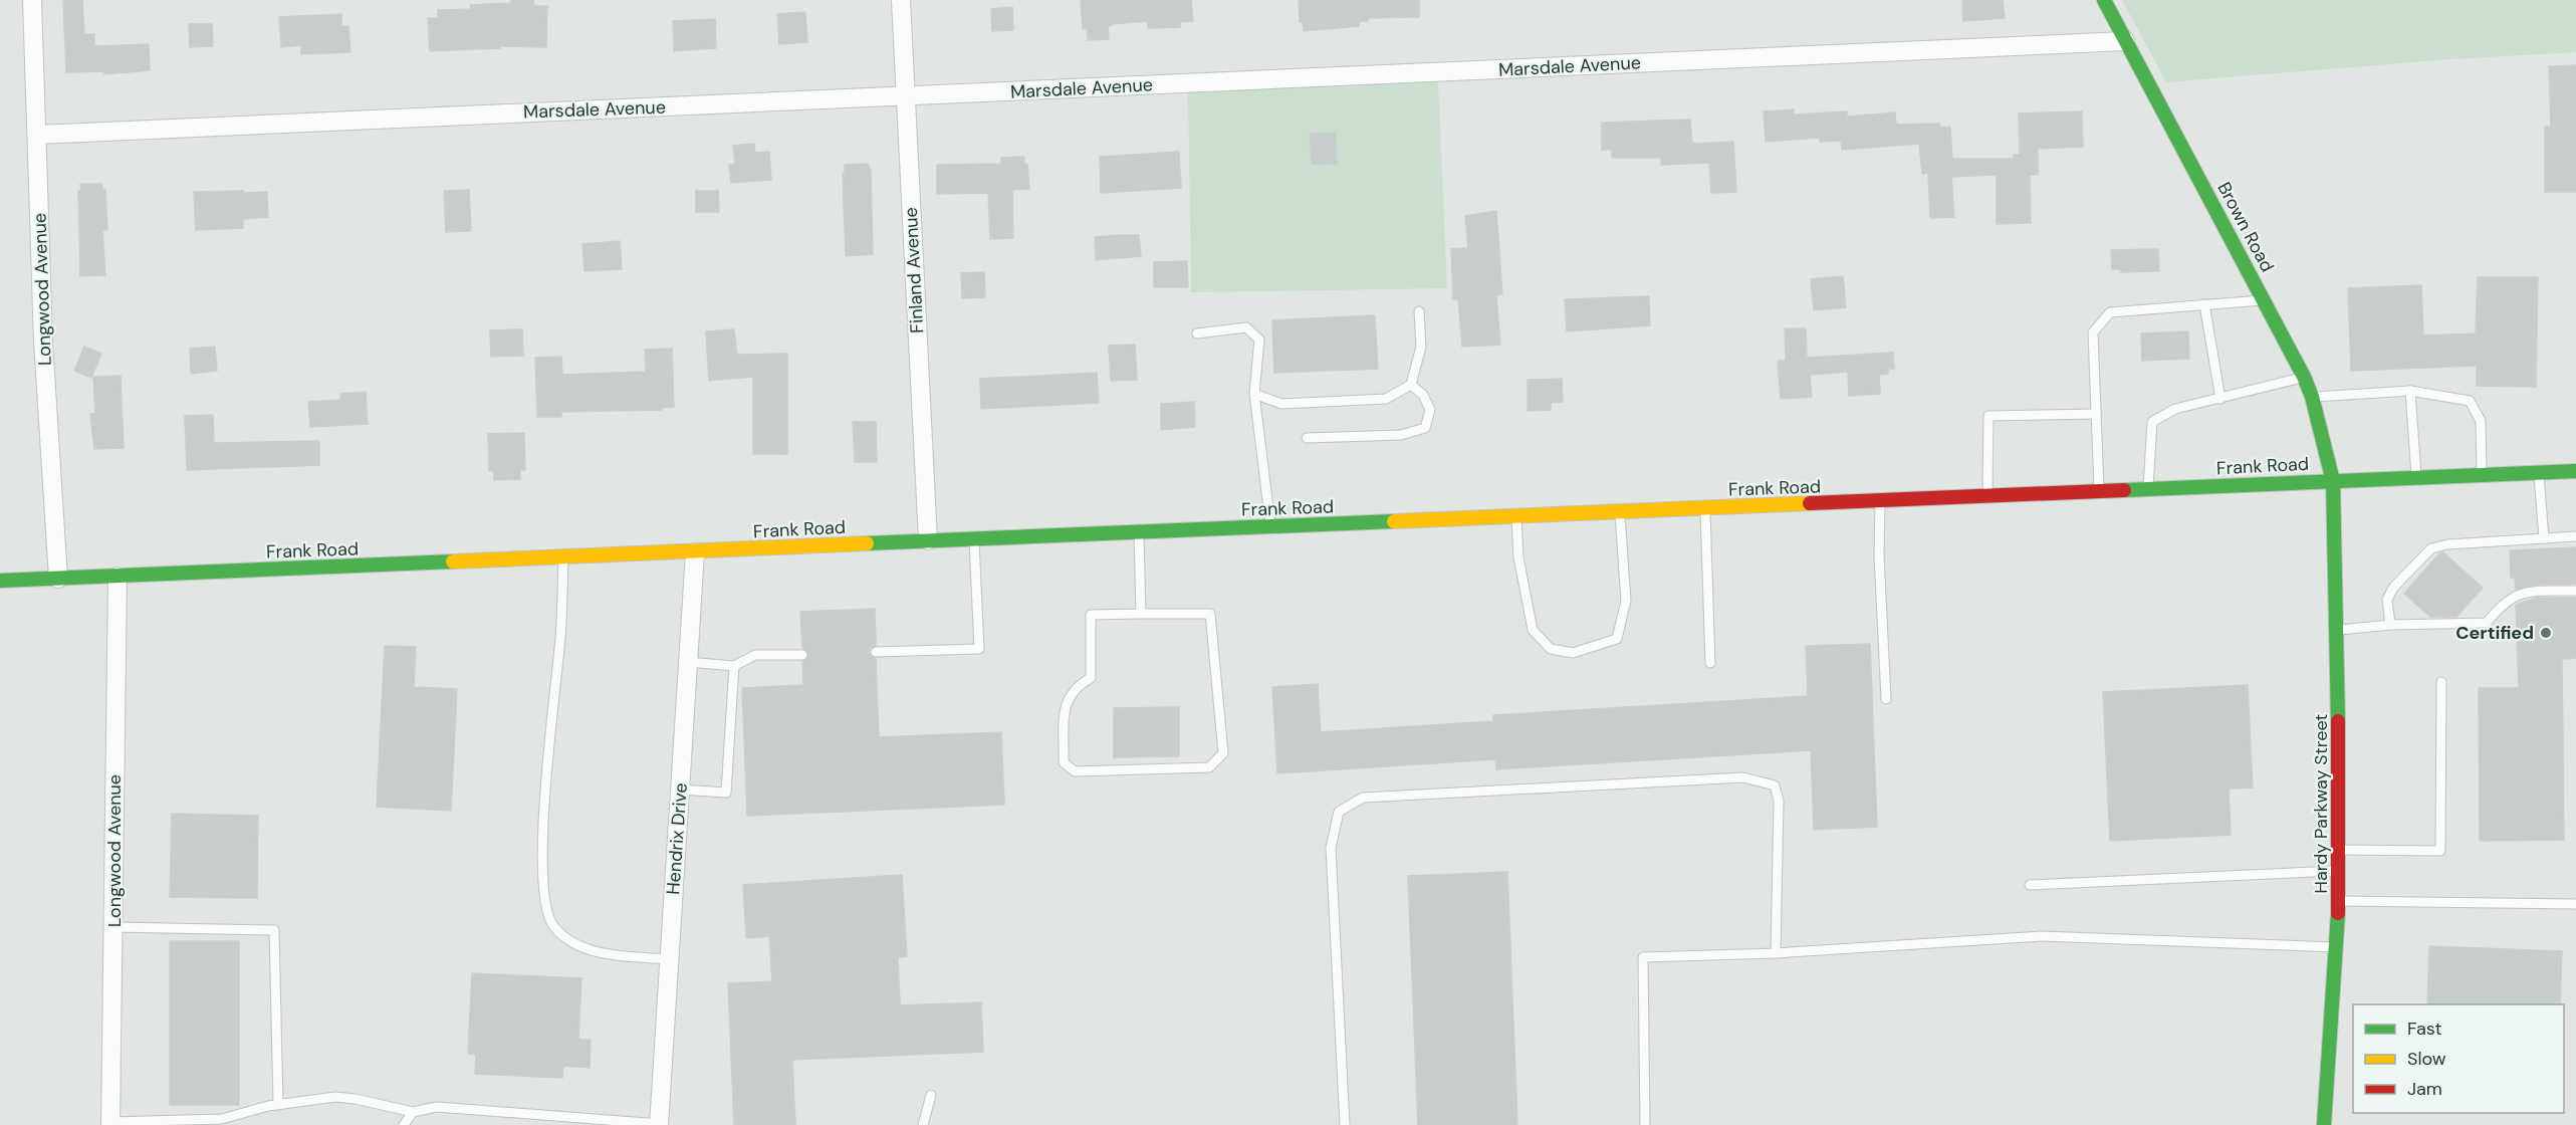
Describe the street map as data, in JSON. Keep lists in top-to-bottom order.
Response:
{
  "streets": {
    "main road": ["Brown Road", "Frank Road", "Hardy Parkway Street"],
    "street": [
      "Marsdale Avenue",
      "Finland Avenue",
      "Longwood Avenue",
      "Hendrix Drive"
    ]
  },
  "crossings": [
    ["Marsdale Avenue", "Brown Road"],
    ["Marsdale Avenue", "Finland Avenue"],
    ["Marsdale Avenue", "Longwood Avenue"],
    ["Brown Road", "Frank Road"],
    ["Brown Road", "Hardy Parkway Street"],
    ["Finland Avenue", "Frank Road"],
    ["Longwood Avenue", "Frank Road"],
    ["Frank Road", "Hardy Parkway Street"],
    ["Frank Road", "Hendrix Drive"]
  ],
  "places": ["Certified"],
  "legend": ["Fast", "Slow", "Jam"]
}
